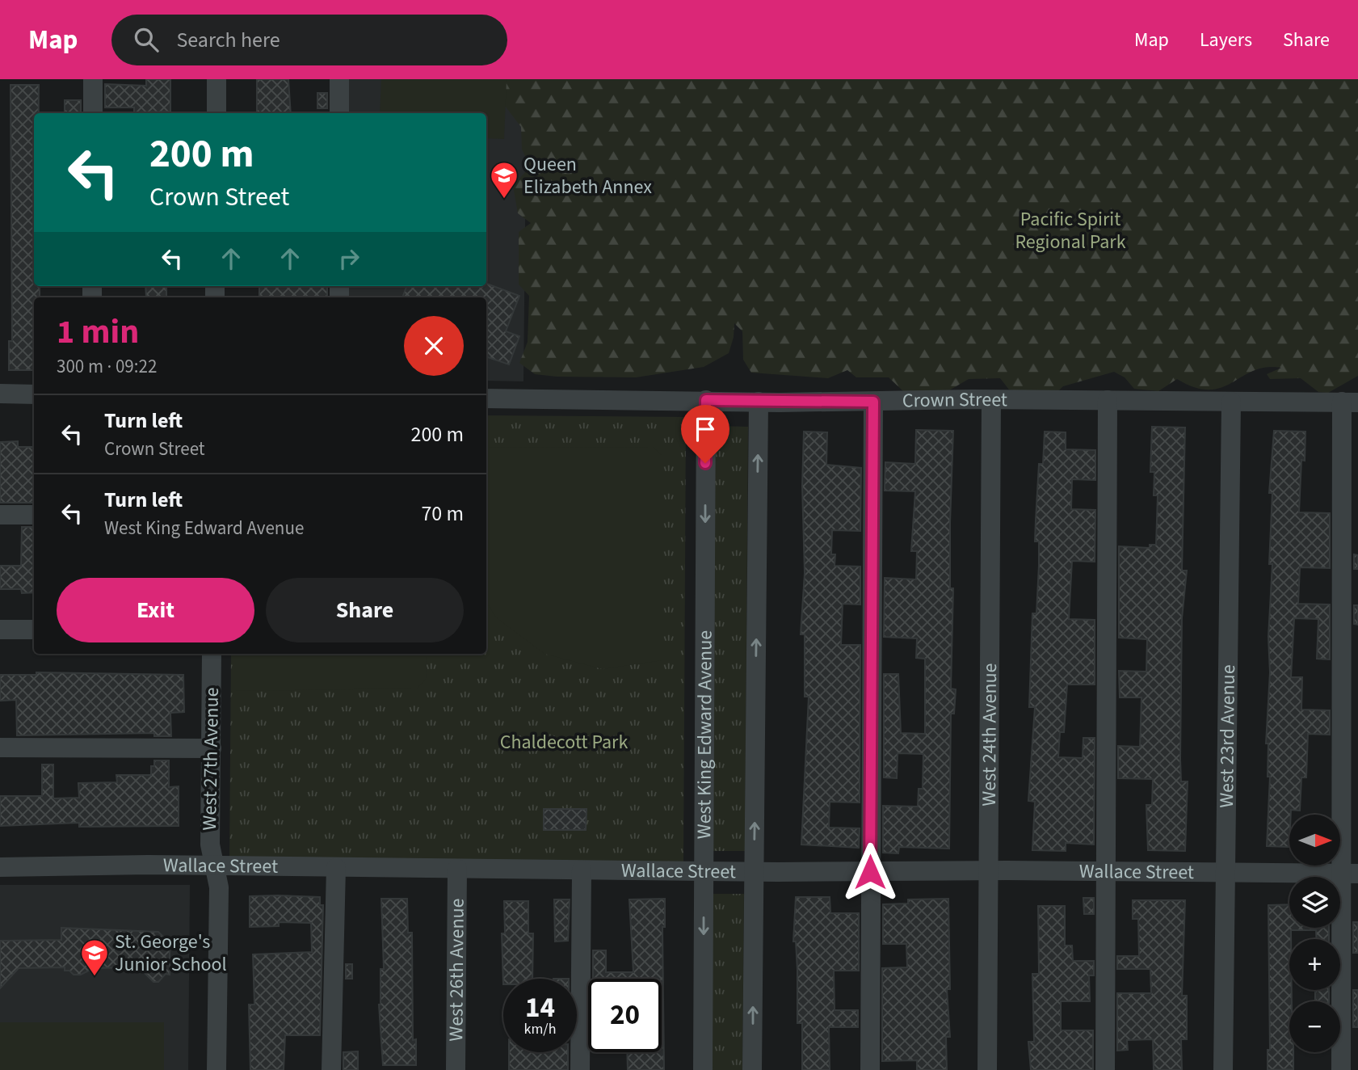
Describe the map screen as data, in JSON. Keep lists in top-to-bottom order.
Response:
{
  "streets": {
    "street": [
      "Crown Street",
      "West King Edward Avenue",
      "West 24th Avenue",
      "West 23rd Avenue",
      "West 27th Avenue",
      "Wallace Street",
      "West 26th Avenue"
    ]
  },
  "crossings": [
    ["Crown Street", "West King Edward Avenue"],
    ["Crown Street", "West 24th Avenue"],
    ["Crown Street", "West 23rd Avenue"],
    ["West King Edward Avenue", "Wallace Street"],
    ["West 24th Avenue", "Wallace Street"],
    ["West 23rd Avenue", "Wallace Street"],
    ["West 27th Avenue", "Wallace Street"],
    ["Wallace Street", "West 26th Avenue"]
  ],
  "parks": ["Pacific Spirit Regional Park", "Chaldecott Park"],
  "places": {
    "school or university": ["Queen Elizabeth Annex", "St. George's Junior School"]
  },
  "north": "right",
  "page": {
    "header": "Map",
    "search": "Search here",
    "nav": ["Map", "Layers", "Share"],
    "turn": ["200 m", "Crown Street"],
    "heading": ["1 min", "300 m · 09:22"],
    "list": [
      {
        "name": "Turn left",
        "note": "Crown Street",
        "value": "200 m"
      },
      {
        "name": "Turn left",
        "note": "West King Edward Avenue",
        "value": "70 m"
      }
    ],
    "buttons": ["Exit", "Share"],
    "map_buttons": ["+", "−"],
    "speed": "14 km/h",
    "limit": "20"
  }
}
